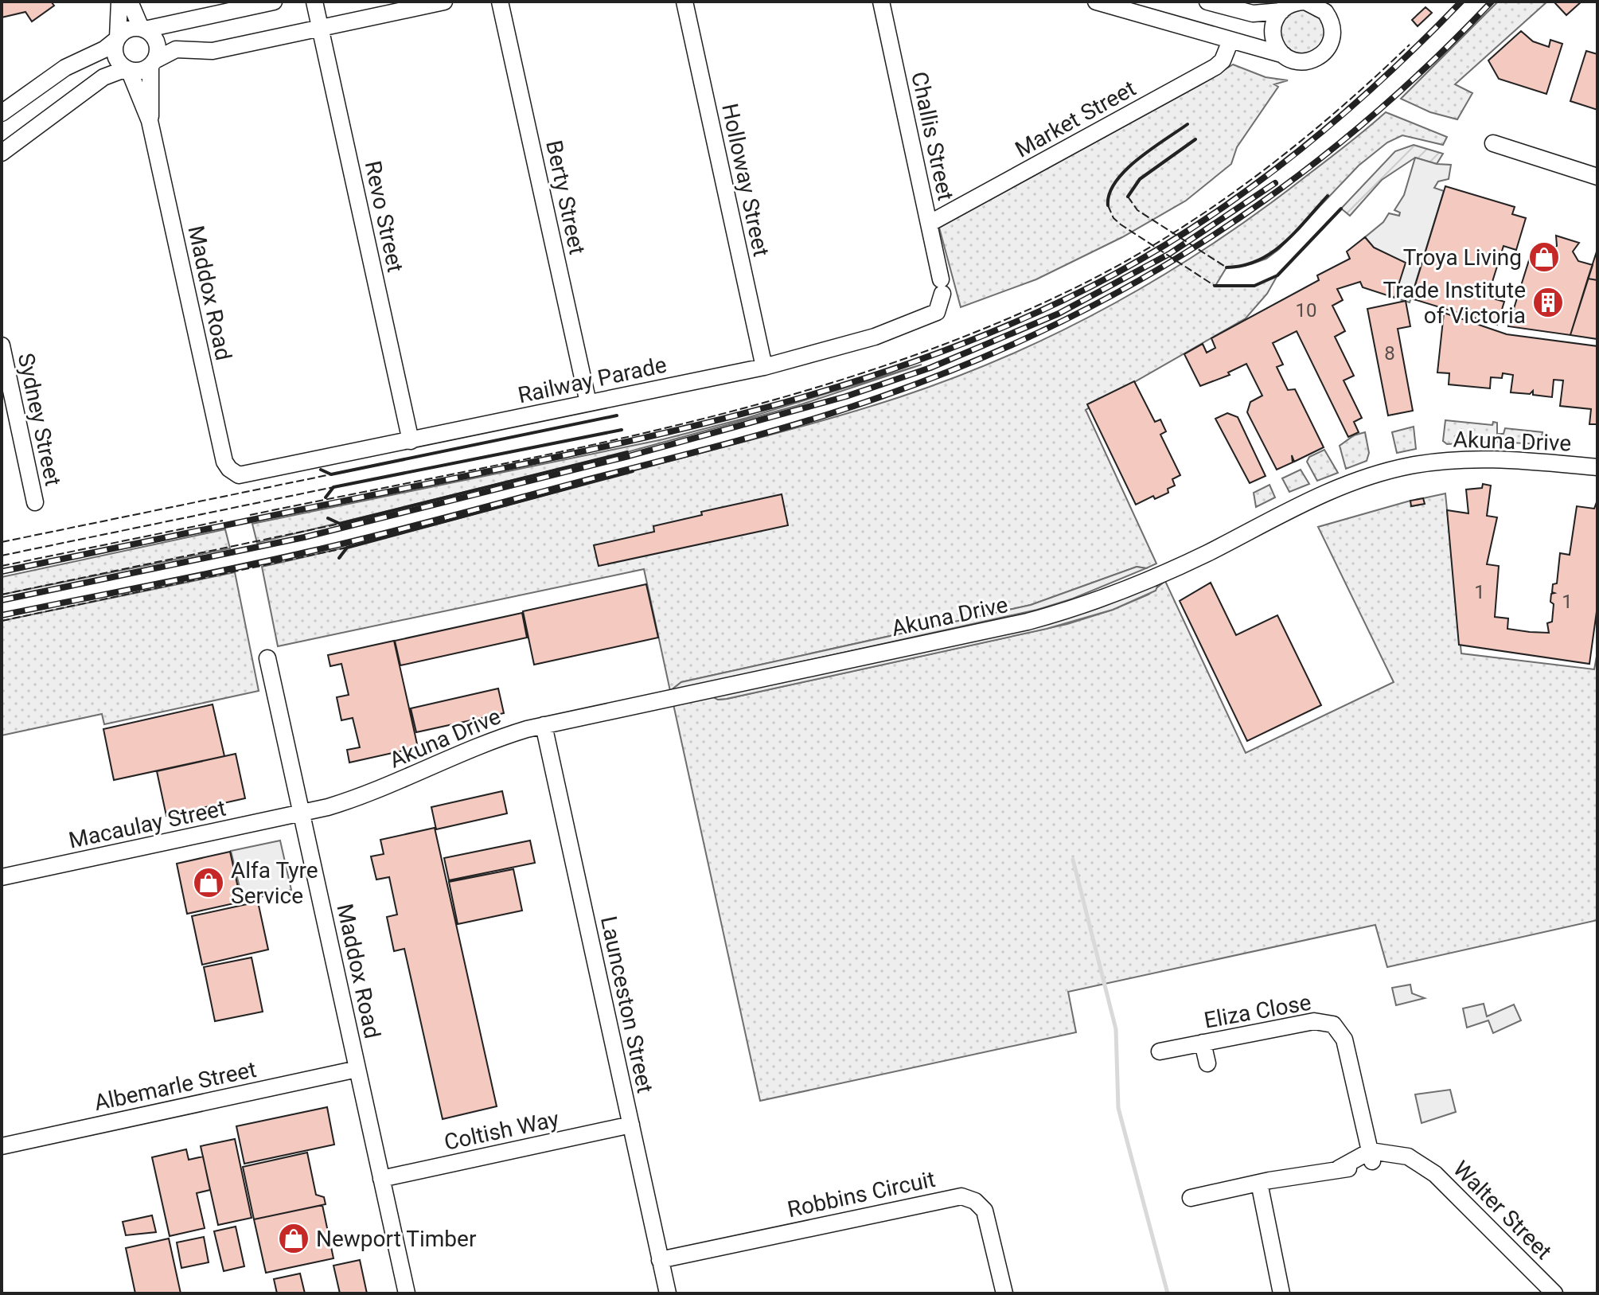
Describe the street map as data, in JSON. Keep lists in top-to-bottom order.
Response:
{
  "streets": {
    "street": [
      "Market Street",
      "Challis Street",
      "Holloway Street",
      "Berty Street",
      "Revo Street",
      "Maddox Road",
      "Railway Parade",
      "Sydney Street",
      "Akuna Drive",
      "Macaulay Street",
      "Launceston Street",
      "Eliza Close",
      "Albemarle Street",
      "Coltish Way",
      "Robbins Circuit",
      "Walter Street"
    ]
  },
  "crossings": [
    ["Market Street", "Challis Street"],
    ["Challis Street", "Railway Parade"],
    ["Holloway Street", "Railway Parade"],
    ["Berty Street", "Railway Parade"],
    ["Revo Street", "Railway Parade"],
    ["Maddox Road", "Railway Parade"],
    ["Maddox Road", "Akuna Drive"],
    ["Maddox Road", "Macaulay Street"],
    ["Maddox Road", "Albemarle Street"],
    ["Maddox Road", "Coltish Way"],
    ["Akuna Drive", "Macaulay Street"],
    ["Akuna Drive", "Launceston Street"],
    ["Launceston Street", "Coltish Way"],
    ["Launceston Street", "Robbins Circuit"],
    ["Eliza Close", "Walter Street"]
  ],
  "places": {
    "shop": ["Troya Living", "Alfa Tyre Service", "Newport Timber"],
    "building": ["Trade Institute of Victoria"]
  },
  "house_numbers": [
    "10",
    "8",
    "1",
    "1"
  ]
}
